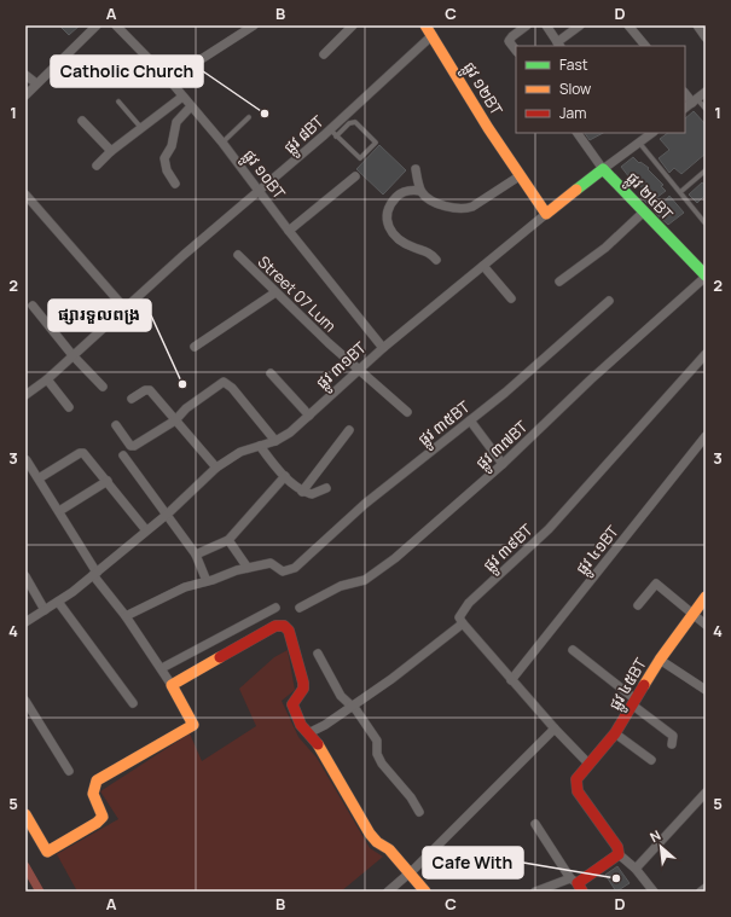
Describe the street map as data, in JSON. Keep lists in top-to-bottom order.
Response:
{
  "streets": {
    "street": [
      "ផ្លូវ ១២BT",
      "ផ្លូវ ៨BT",
      "ផ្លូវ ១០BT",
      "ផ្លូវ ២៤BT",
      "Street 07 Lum",
      "ផ្លូវ ៣១BT",
      "ផ្លូវ ៣៥BT",
      "ផ្លូវ ៣៧BT",
      "ផ្លូវ ៣៩BT",
      "ផ្លូវ ៤១BT",
      "ផ្លូវ ៤៥BT"
    ]
  },
  "crossings": [
    ["ផ្លូវ ១២BT", "ផ្លូវ ៨BT"],
    ["ផ្លូវ ១២BT", "ផ្លូវ ៣១BT"],
    ["ផ្លូវ ៨BT", "ផ្លូវ ១០BT"],
    ["ផ្លូវ ១០BT", "ផ្លូវ ៣១BT"],
    ["ផ្លូវ ២៤BT", "ផ្លូវ ៣១BT"],
    ["ផ្លូវ ២៤BT", "ផ្លូវ ៣៧BT"],
    ["Street 07 Lum", "ផ្លូវ ៣១BT"]
  ],
  "places": ["Catholic Church", "ផ្សារទួលពង្រ", "Cafe With"],
  "legend": ["Fast", "Slow", "Jam"],
  "north": "top left",
  "grid": {
    "columns": [
      "A",
      "B",
      "C",
      "D"
    ],
    "rows": [
      "1",
      "2",
      "3",
      "4",
      "5"
    ]
  }
}
